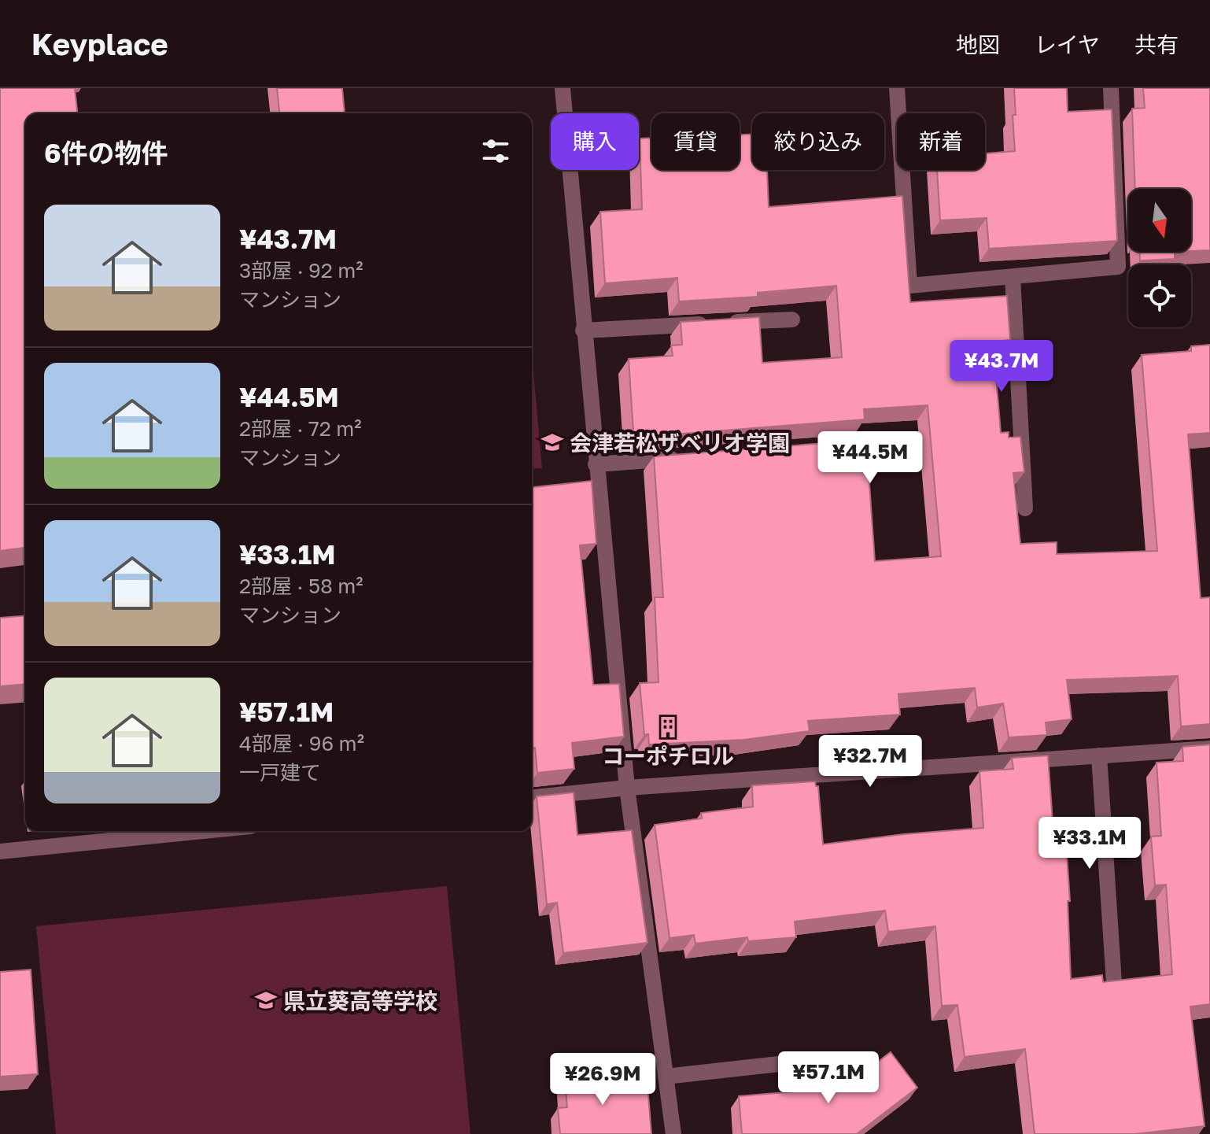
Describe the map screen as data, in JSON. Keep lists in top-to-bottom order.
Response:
{
  "places": {
    "school or university": ["会津若松ザベリオ学園", "県立葵高等学校"],
    "building": ["コーポチロル"]
  },
  "north": "bottom",
  "page": {
    "header": "Keyplace",
    "nav": ["地図", "レイヤ", "共有"],
    "chip": [
      "購入",
      "賃貸",
      "絞り込み",
      "新着"
    ],
    "heading": "6件の物件",
    "list": [
      {
        "name": "¥43.7M",
        "note": "3部屋 · 92 m² · マンション"
      },
      {
        "name": "¥44.5M",
        "note": "2部屋 · 72 m² · マンション"
      },
      {
        "name": "¥33.1M",
        "note": "2部屋 · 58 m² · マンション"
      },
      {
        "name": "¥57.1M",
        "note": "4部屋 · 96 m² · 一戸建て"
      }
    ],
    "price": [
      "¥43.7M",
      "¥44.5M",
      "¥32.7M",
      "¥33.1M",
      "¥57.1M",
      "¥26.9M"
    ]
  }
}
